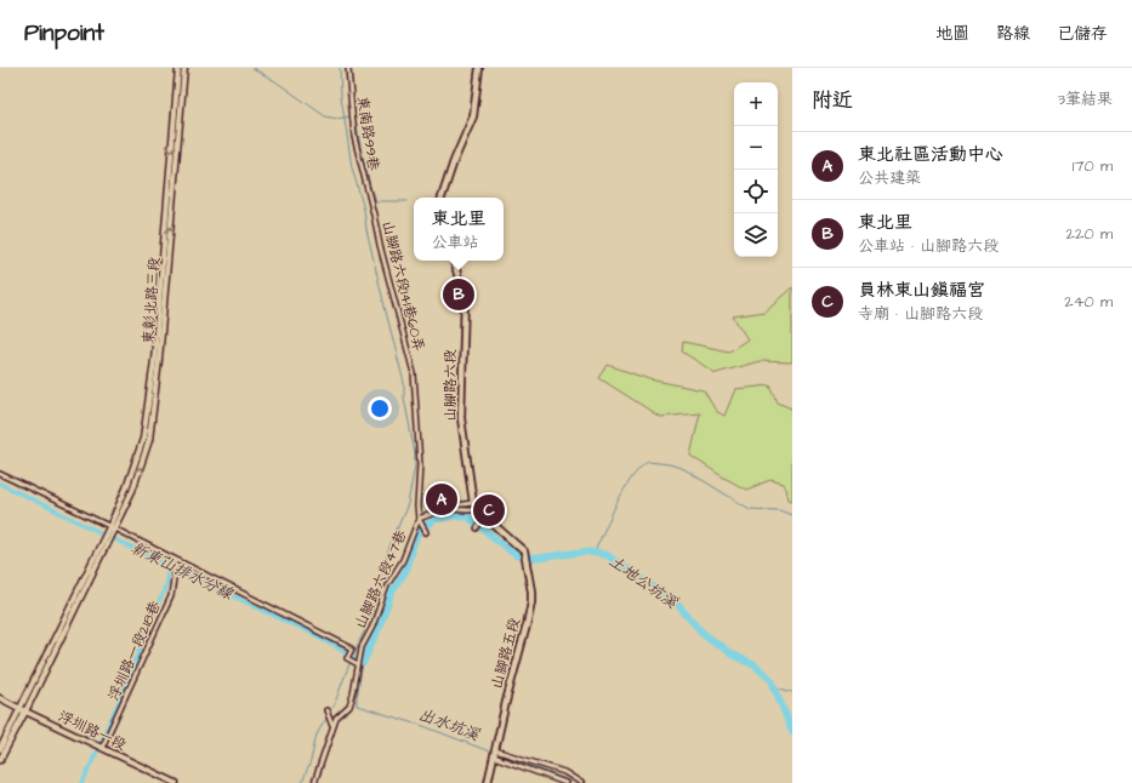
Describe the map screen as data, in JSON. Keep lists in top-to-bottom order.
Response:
{
  "streets": {
    "main road": ["山腳路六段", "山腳路五段"],
    "street": [
      "東南路99巷",
      "山腳路六段141巷60弄",
      "東彰北路三段",
      "山腳路六段47巷",
      "浮圳路一段218巷",
      "浮圳路一段"
    ]
  },
  "crossings": [
    ["東南路99巷", "山腳路六段141巷60弄"],
    ["山腳路六段141巷60弄", "山腳路六段47巷"],
    ["山腳路六段", "山腳路六段47巷"],
    ["山腳路六段", "山腳路五段"],
    ["浮圳路一段218巷", "浮圳路一段"]
  ],
  "water": ["新東山排水分線", "土地公坑溪", "出水坑溪"],
  "page": {
    "header": "Pinpoint",
    "nav": ["地圖", "路線", "已儲存"],
    "heading": ["附近", "3筆結果"],
    "map_buttons": ["+", "−"],
    "list": [
      {
        "mark": "A",
        "name": "東北社區活動中心",
        "note": "公共建築",
        "value": "170 m"
      },
      {
        "mark": "B",
        "name": "東北里",
        "note": "公車站 · 山腳路六段",
        "value": "220 m"
      },
      {
        "mark": "C",
        "name": "員林東山鎮福宮",
        "note": "寺廟 · 山腳路六段",
        "value": "240 m"
      }
    ],
    "popup": ["東北里", "公車站"],
    "pins": ["B", "A", "C"]
  }
}
